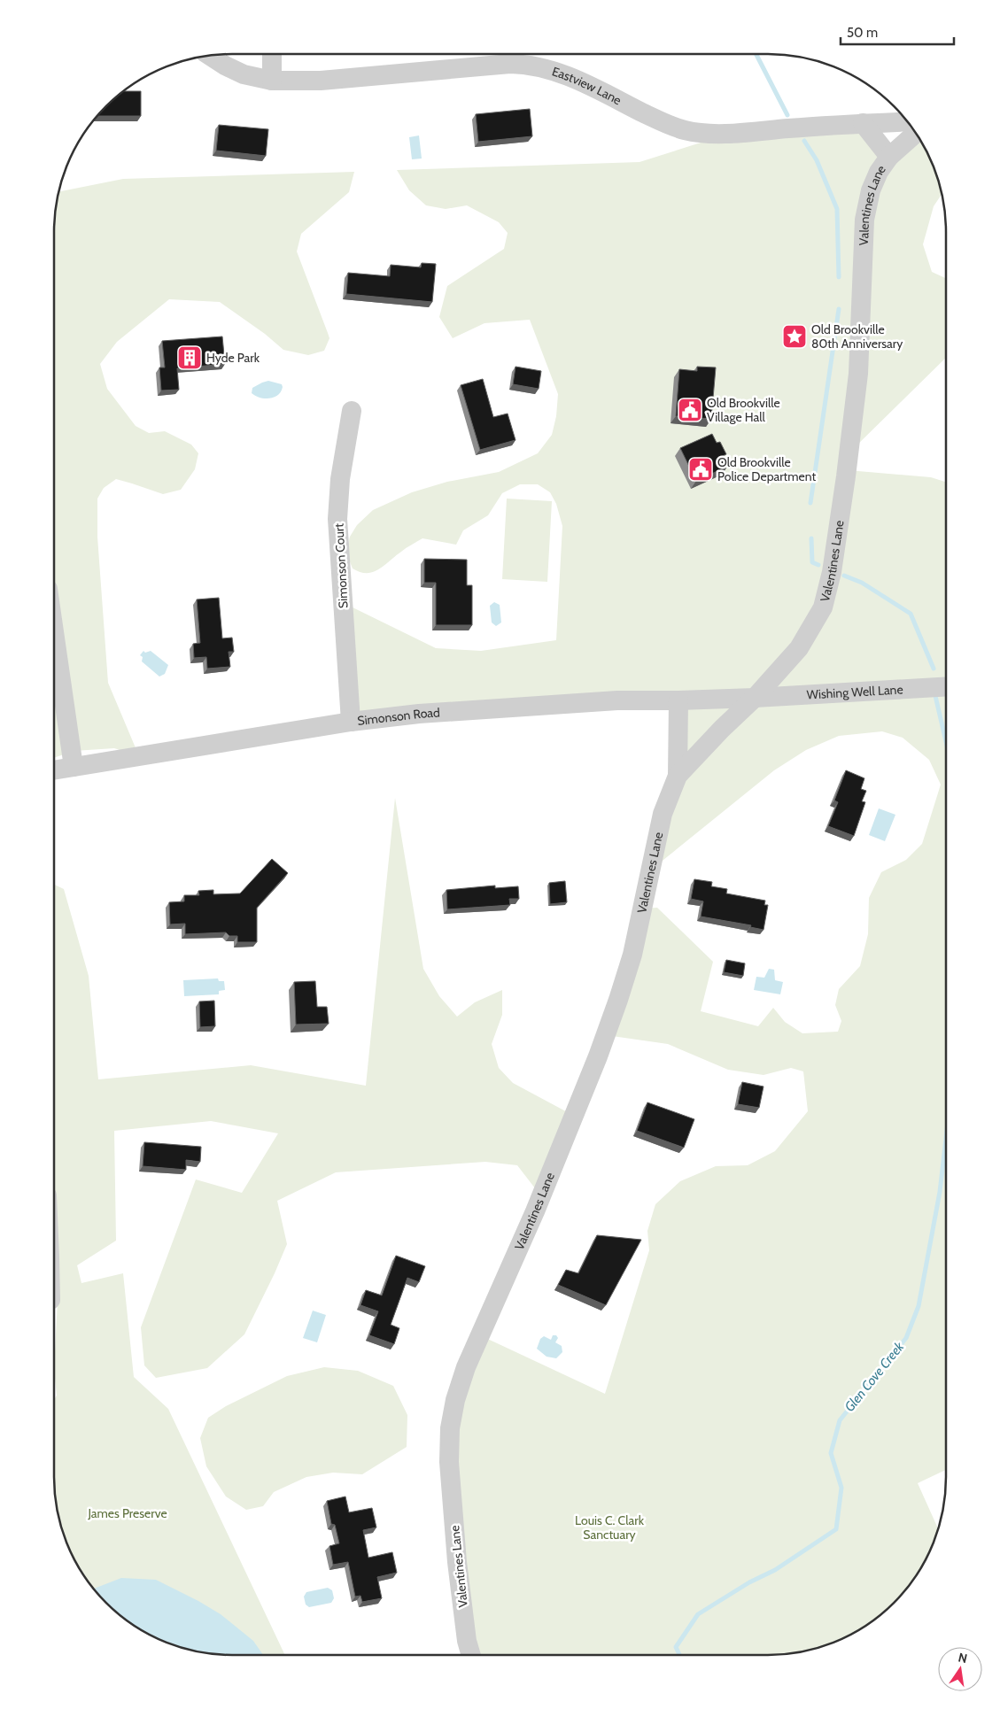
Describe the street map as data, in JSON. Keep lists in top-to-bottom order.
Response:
{
  "streets": {
    "street": [
      "Eastview Lane",
      "Valentines Lane",
      "Simonson Court",
      "Wishing Well Lane",
      "Simonson Road"
    ]
  },
  "crossings": [
    ["Valentines Lane", "Wishing Well Lane"],
    ["Valentines Lane", "Simonson Road"],
    ["Simonson Court", "Simonson Road"],
    ["Wishing Well Lane", "Simonson Road"]
  ],
  "water": ["Glen Cove Creek"],
  "parks": ["James Preserve", "Louis C. Clark Sanctuary"],
  "places": {
    "place": ["Old Brookville 80th Anniversary"],
    "building": ["Hyde Park"],
    "public building": ["Old Brookville Village Hall", "Old Brookville Police Department"]
  },
  "scale_bar": "50 m",
  "north": "top"
}
